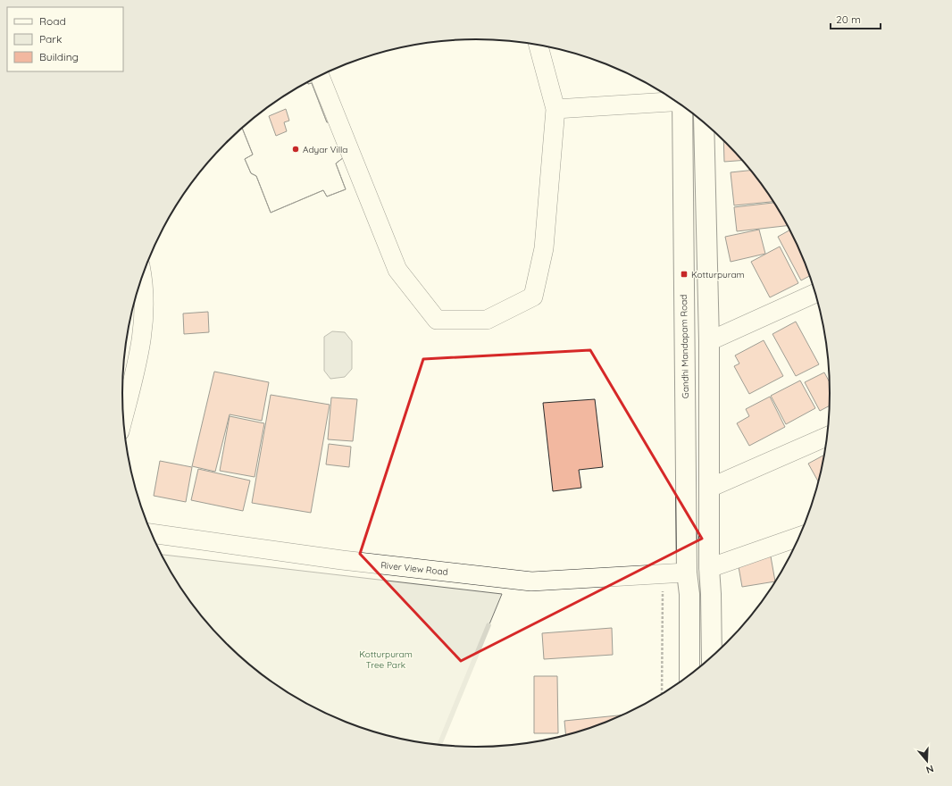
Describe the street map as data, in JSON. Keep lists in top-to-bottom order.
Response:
{
  "streets": {
    "main road": ["Gandhi Mandapam Road"],
    "street": ["River View Road"]
  },
  "crossings": [
    ["Gandhi Mandapam Road", "River View Road"]
  ],
  "parks": ["Kotturpuram Tree Park"],
  "places": {
    "other": ["Adyar Villa"],
    "transit": ["Kotturpuram"]
  },
  "legend": ["Road", "Park", "Building"],
  "scale_bar": "20 m",
  "north": "bottom"
}
